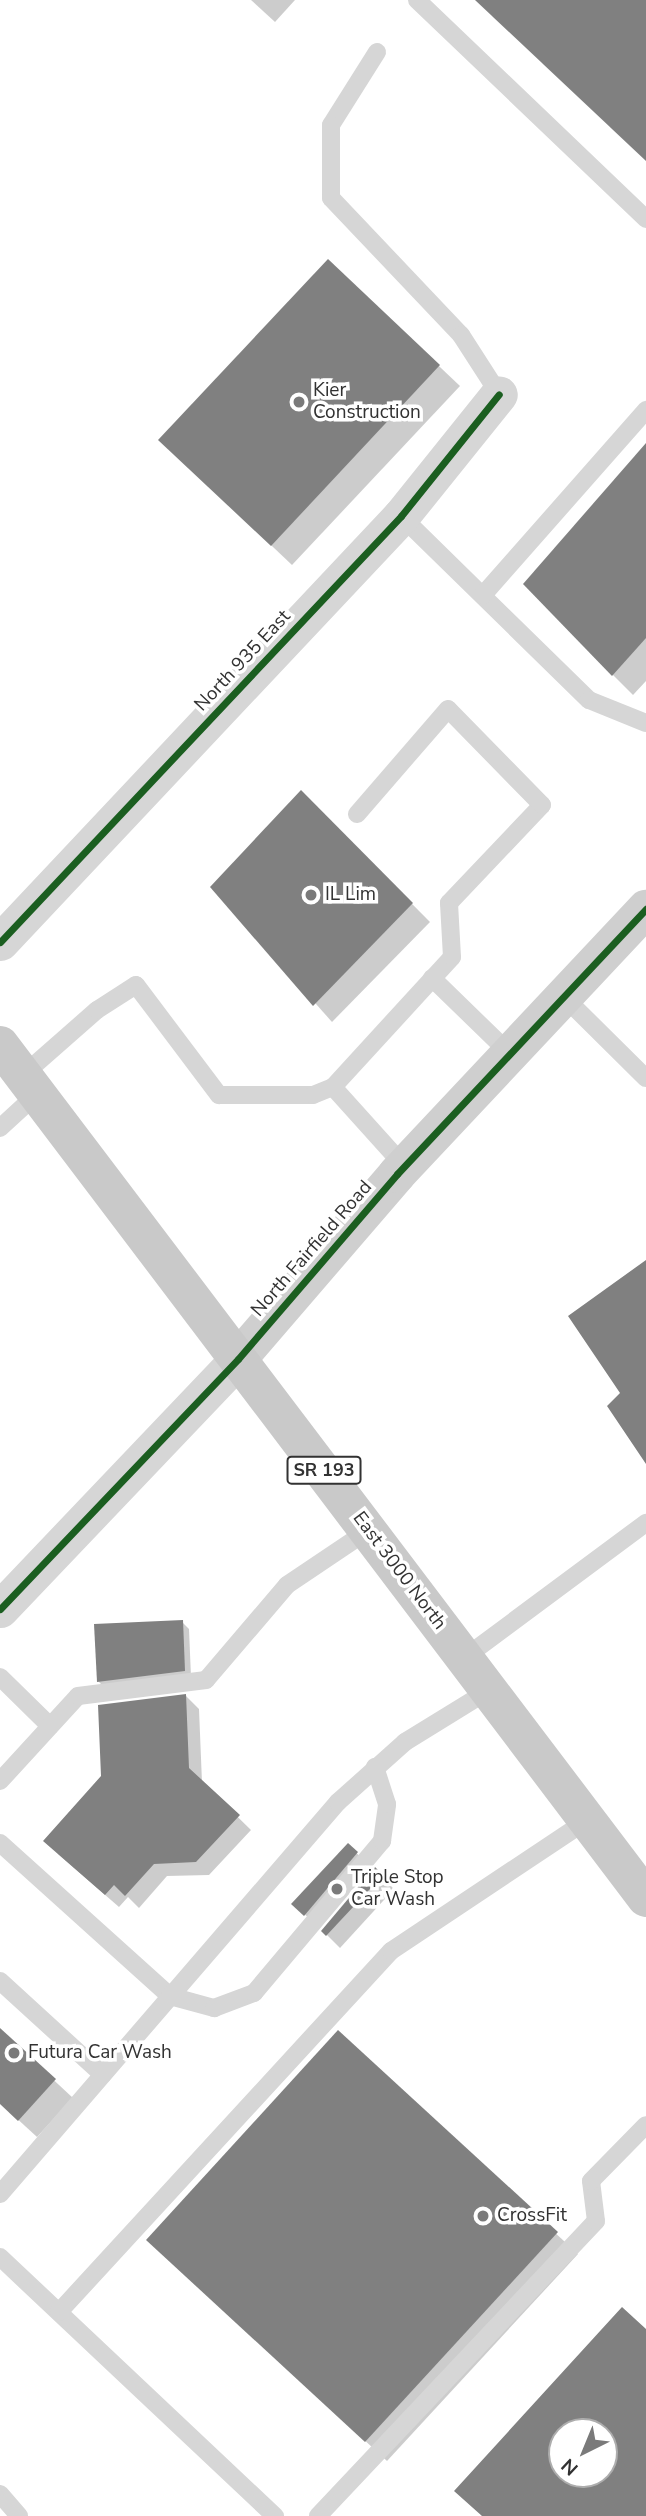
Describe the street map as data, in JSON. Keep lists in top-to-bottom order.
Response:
{
  "streets": {
    "main road": ["North Fairfield Road", "SR 193", "East 3000 North"],
    "street": ["North 935 East"]
  },
  "crossings": [
    ["North Fairfield Road", "East 3000 North"]
  ],
  "places": [
    "Kier Construction",
    "IL Lim",
    "Triple Stop Car Wash",
    "Futura Car Wash",
    "CrossFit"
  ],
  "north": "bottom left"
}
